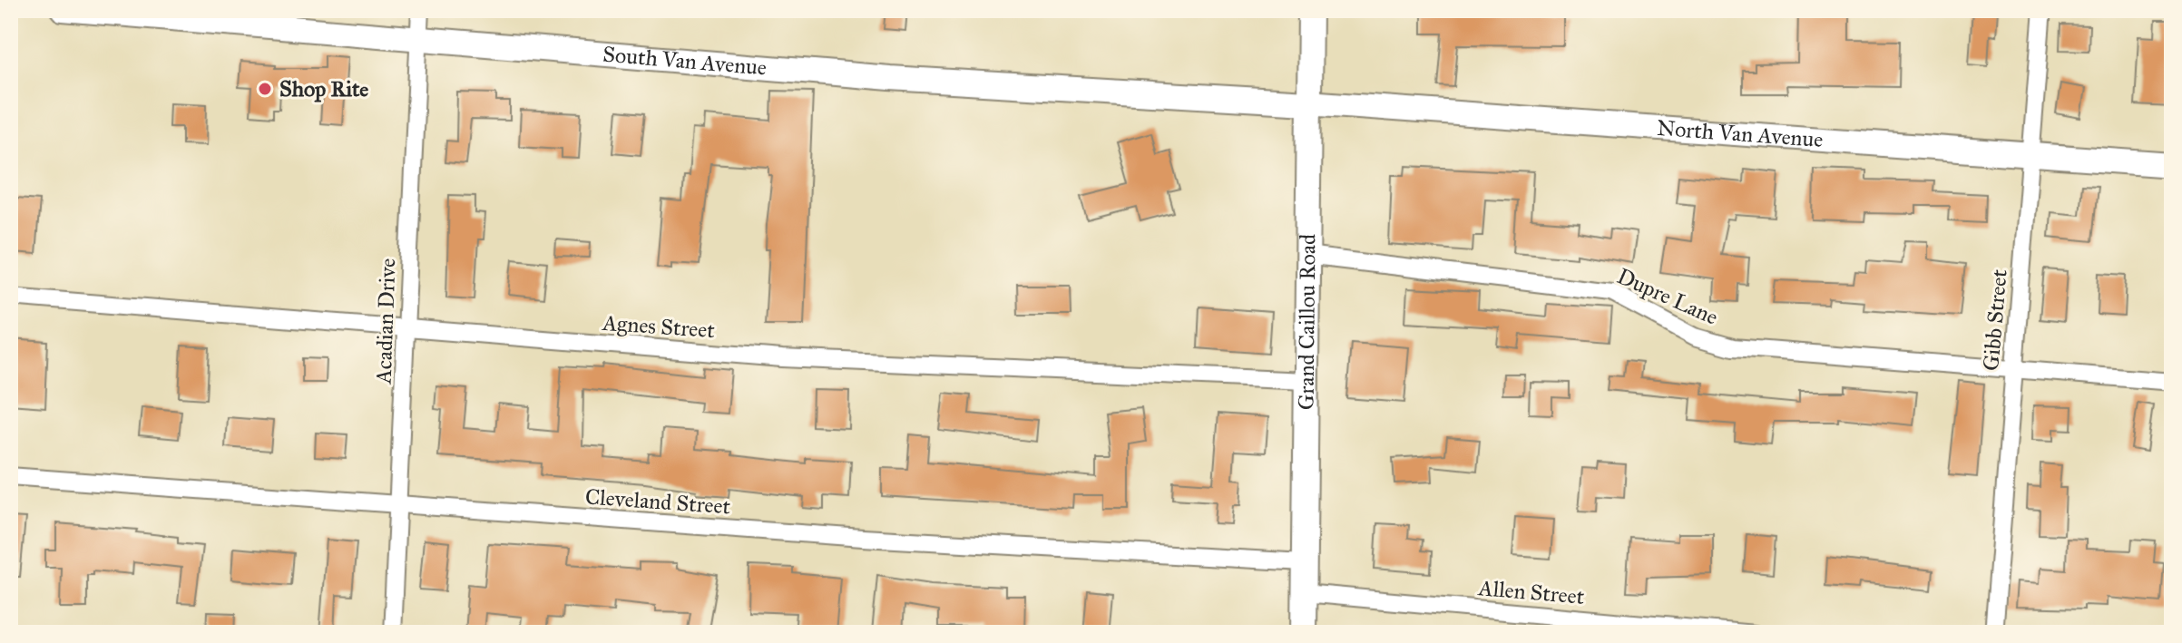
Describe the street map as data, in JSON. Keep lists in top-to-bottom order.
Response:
{
  "streets": {
    "main road": ["South Van Avenue", "North Van Avenue", "Grand Caillou Road"],
    "street": [
      "Dupre Lane",
      "Gibb Street",
      "Acadian Drive",
      "Agnes Street",
      "Cleveland Street",
      "Allen Street"
    ]
  },
  "crossings": [
    ["South Van Avenue", "North Van Avenue"],
    ["South Van Avenue", "Acadian Drive"],
    ["South Van Avenue", "Grand Caillou Road"],
    ["North Van Avenue", "Gibb Street"],
    ["North Van Avenue", "Grand Caillou Road"],
    ["Dupre Lane", "Gibb Street"],
    ["Dupre Lane", "Grand Caillou Road"],
    ["Acadian Drive", "Agnes Street"],
    ["Acadian Drive", "Cleveland Street"],
    ["Grand Caillou Road", "Agnes Street"],
    ["Grand Caillou Road", "Cleveland Street"],
    ["Grand Caillou Road", "Allen Street"]
  ],
  "places": ["Shop Rite"]
}
